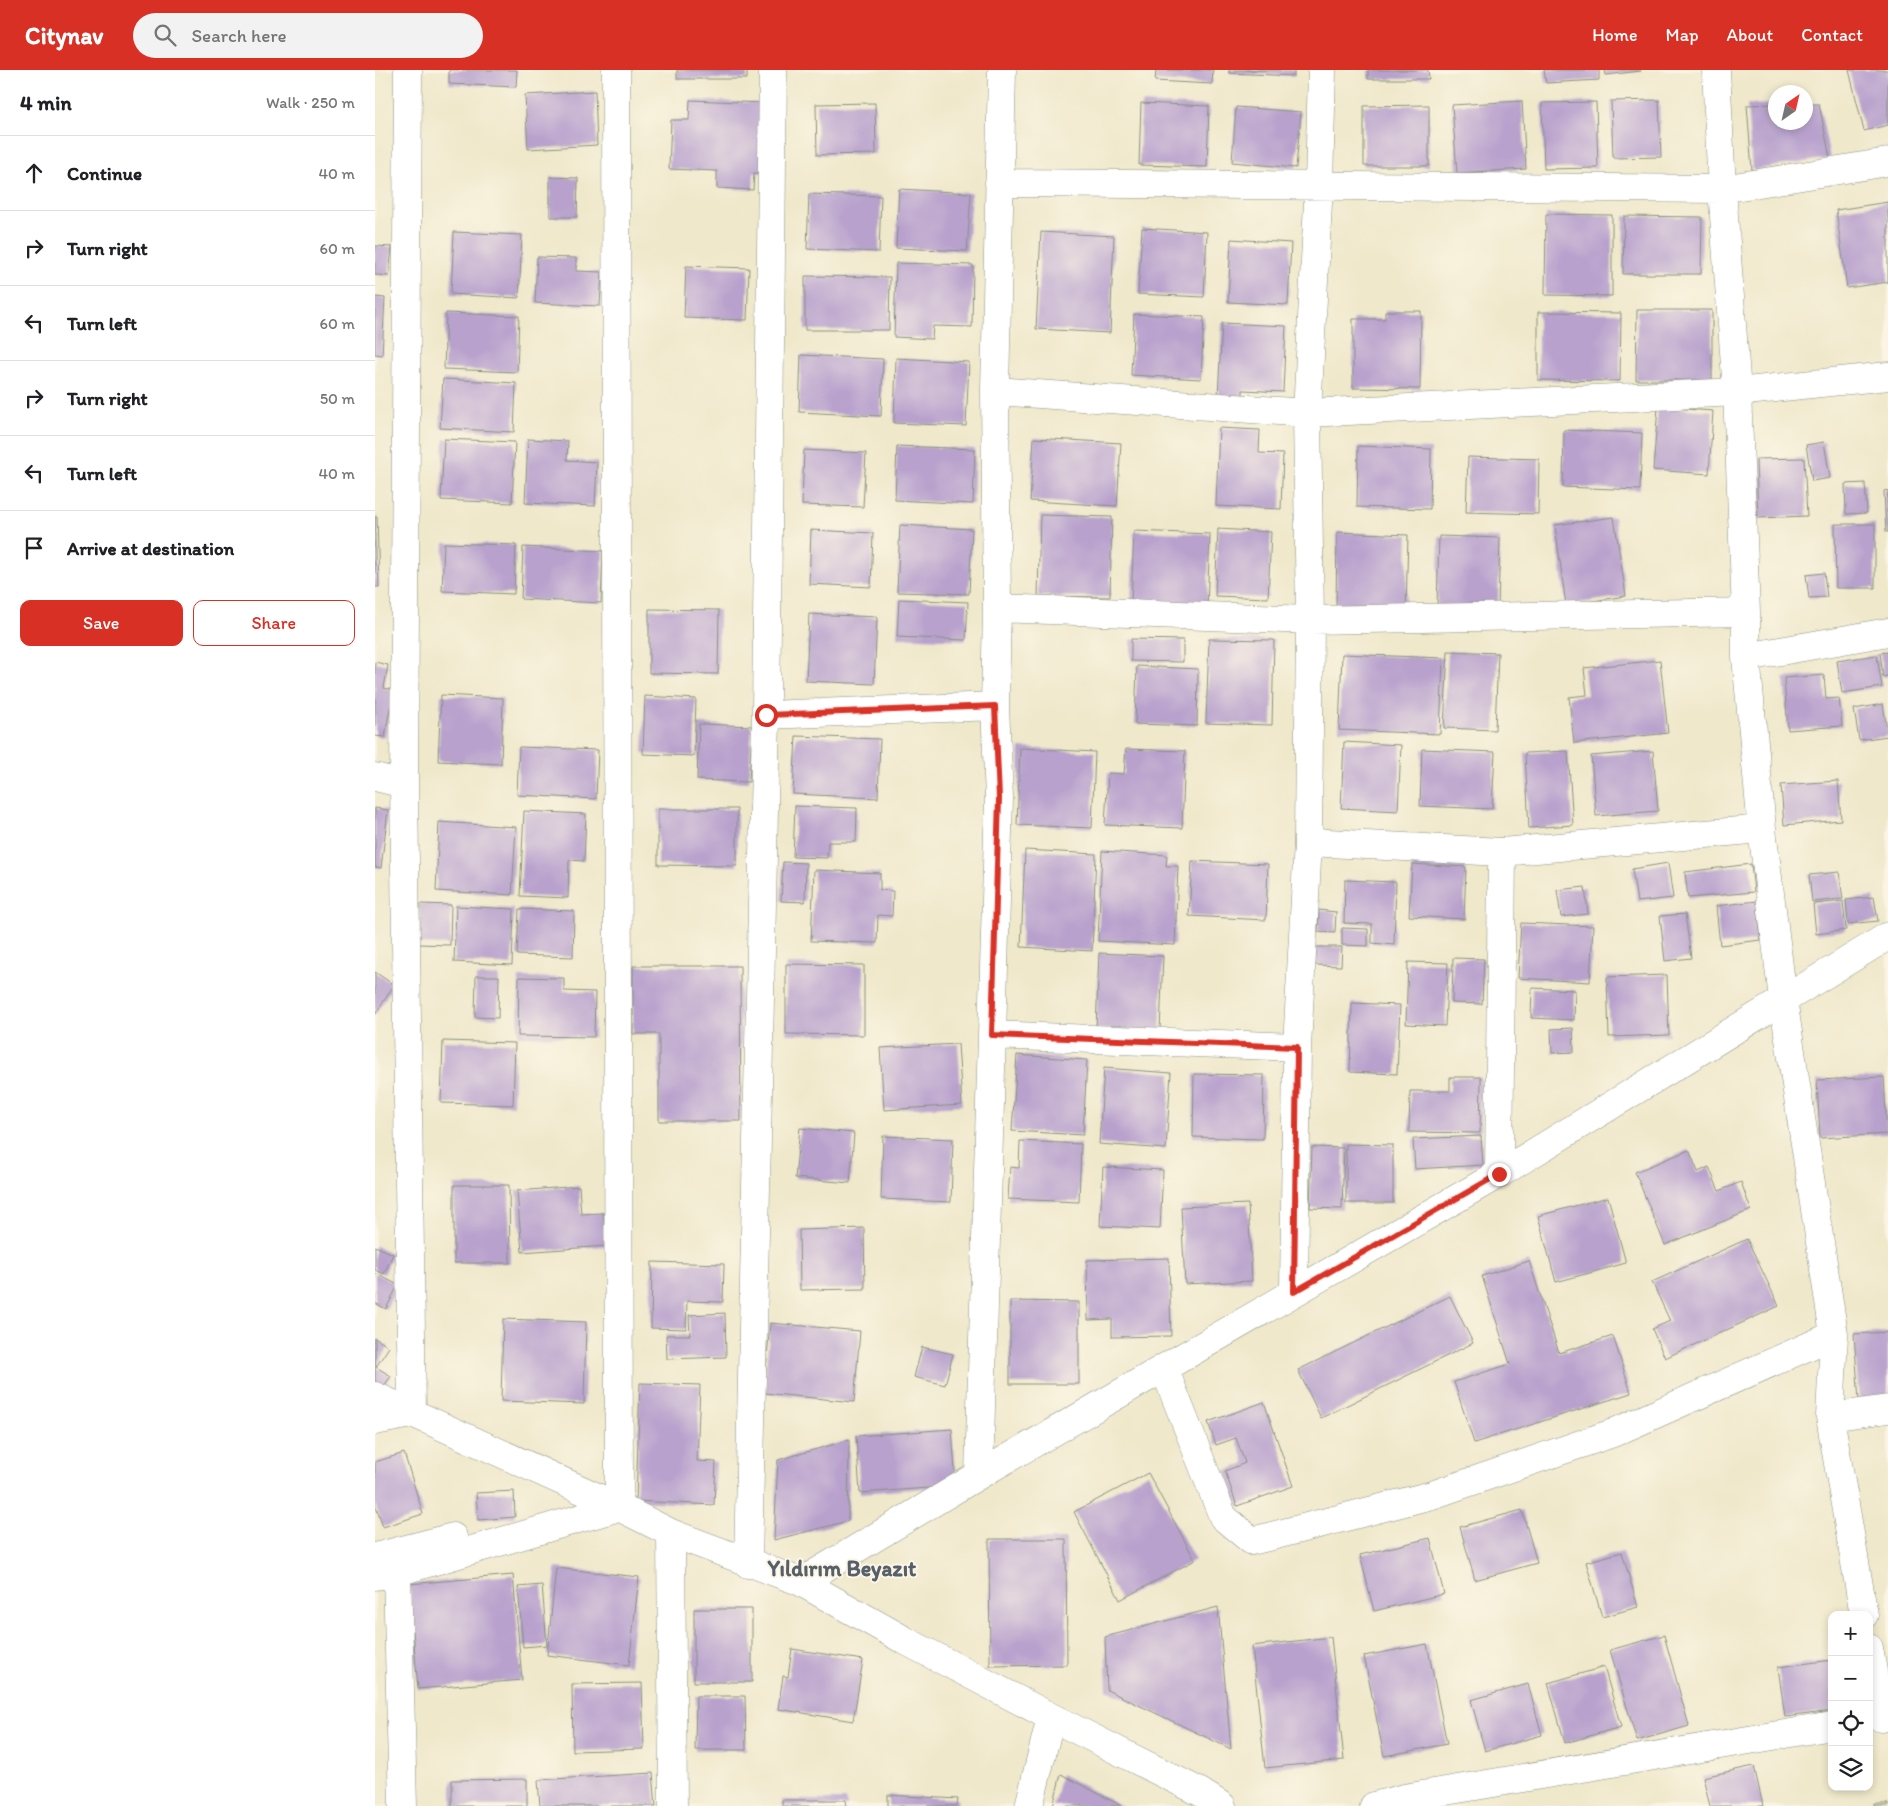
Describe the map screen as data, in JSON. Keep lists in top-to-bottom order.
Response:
{
  "districts": ["Yıldırım Beyazıt"],
  "north": "top right",
  "page": {
    "header": "Citynav",
    "search": "Search here",
    "nav": [
      "Home",
      "Map",
      "About",
      "Contact"
    ],
    "heading": ["4 min", "Walk · 250 m"],
    "list": [
      ["Continue", "40 m"],
      ["Turn right", "60 m"],
      ["Turn left", "60 m"],
      ["Turn right", "50 m"],
      ["Turn left", "40 m"],
      "Arrive at destination"
    ],
    "buttons": ["Save", "Share"],
    "map_buttons": ["+", "−"]
  }
}
